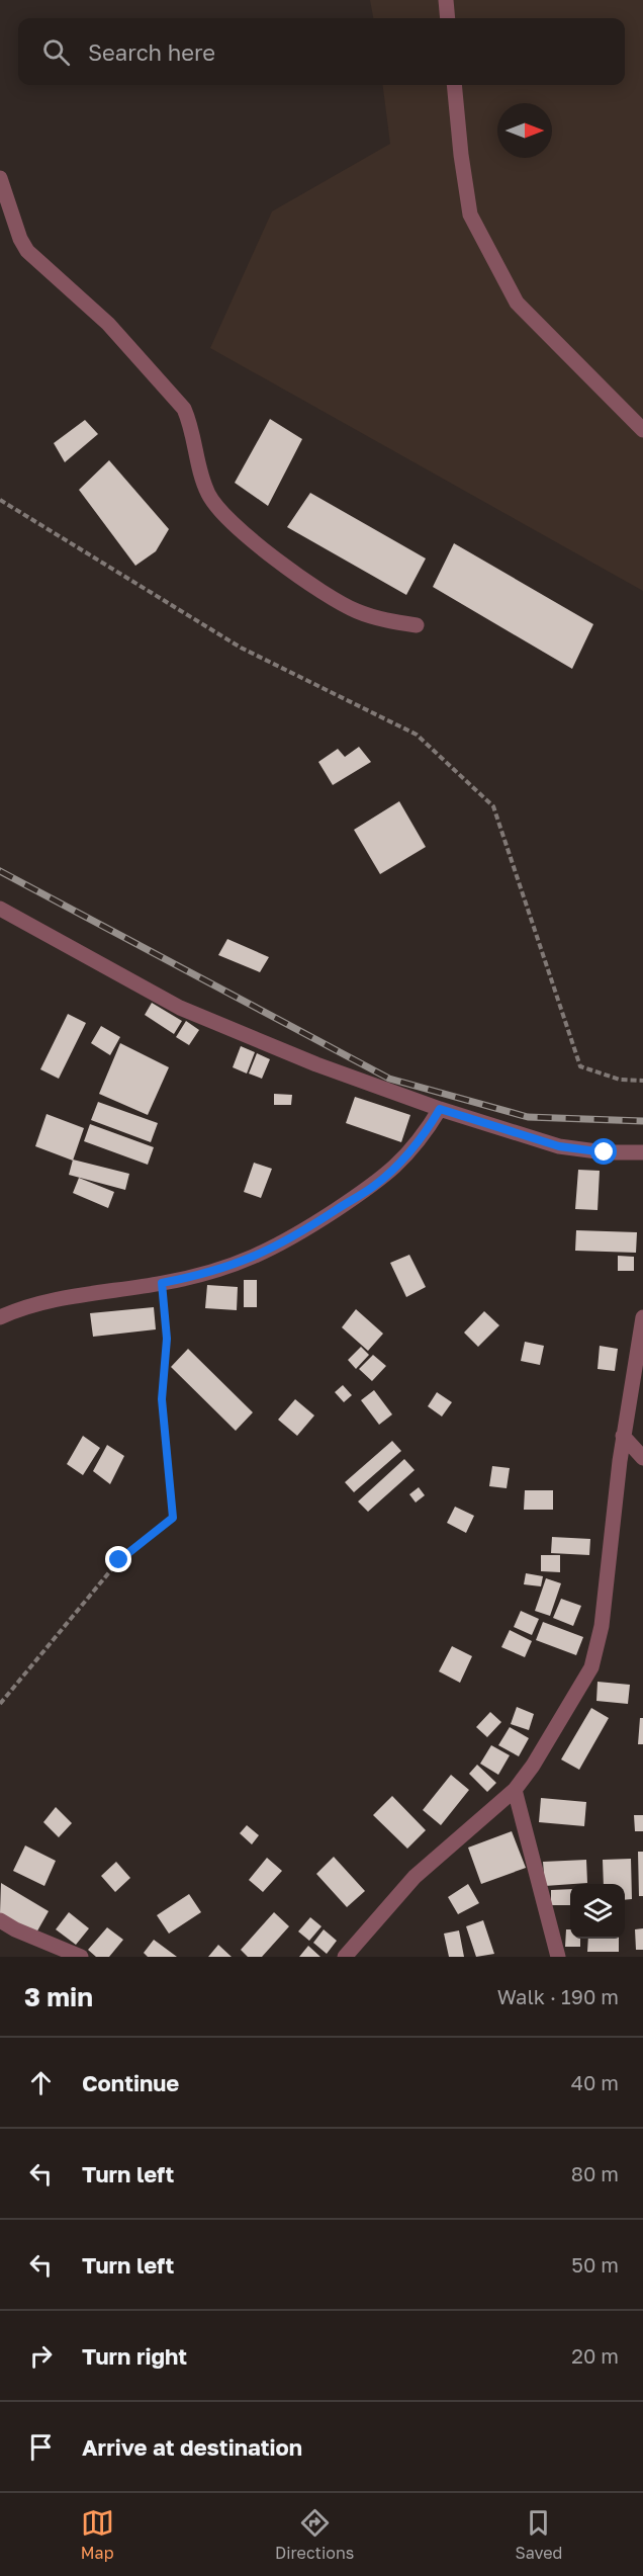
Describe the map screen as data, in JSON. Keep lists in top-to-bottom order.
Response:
{
  "north": "right",
  "page": {
    "search": "Search here",
    "heading": ["3 min", "Walk · 190 m"],
    "list": [
      ["Continue", "40 m"],
      ["Turn left", "80 m"],
      ["Turn left", "50 m"],
      ["Turn right", "20 m"],
      "Arrive at destination"
    ],
    "nav": ["Map", "Directions", "Saved"]
  }
}
